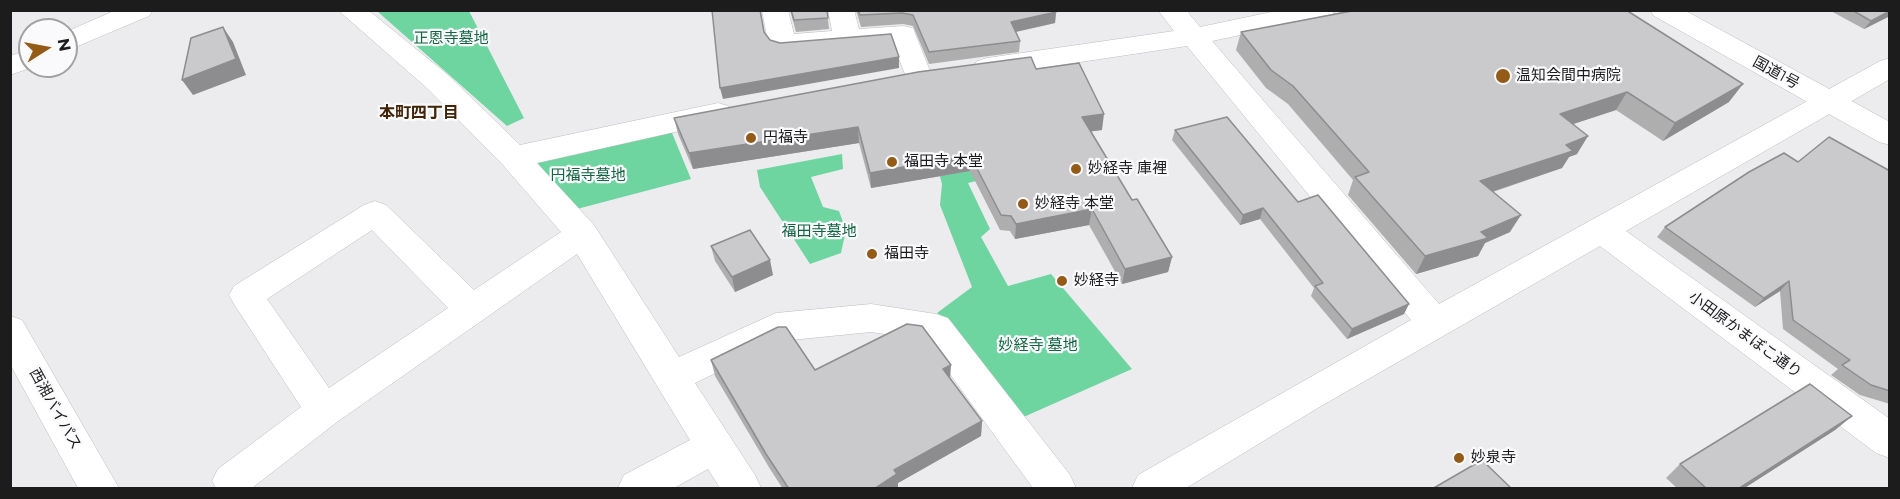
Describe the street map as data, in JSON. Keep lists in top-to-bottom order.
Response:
{
  "streets": {
    "main road": ["国道1号", "小田原かまぼこ通り", "西湘バイパス"]
  },
  "districts": ["本町四丁目"],
  "parks": [
    "正恩寺墓地",
    "円福寺墓地",
    "福田寺墓地",
    "妙経寺 墓地"
  ],
  "places": [
    "温知会間中病院",
    "円福寺",
    "福田寺 本堂",
    "妙経寺 庫裡",
    "妙経寺 本堂",
    "福田寺",
    "妙経寺",
    "妙泉寺"
  ],
  "north": "right"
}
